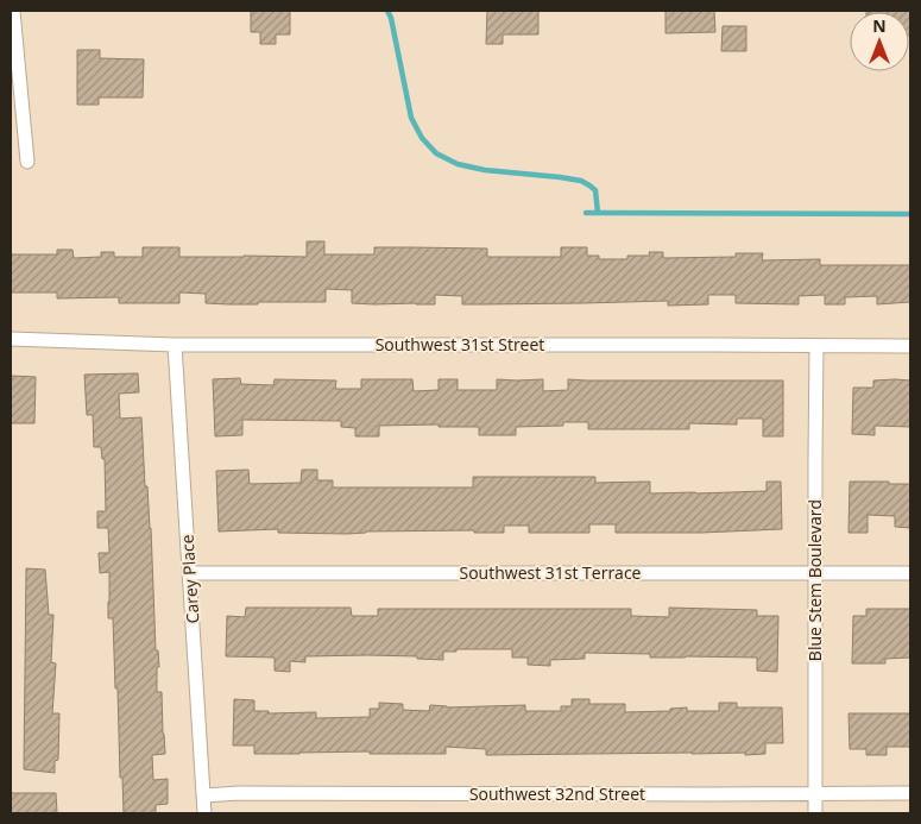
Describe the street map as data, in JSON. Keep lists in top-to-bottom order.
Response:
{
  "streets": {
    "street": [
      "Southwest 31st Street",
      "Southwest 31st Terrace",
      "Carey Place",
      "Blue Stem Boulevard",
      "Southwest 32nd Street"
    ]
  },
  "crossings": [
    ["Southwest 31st Street", "Carey Place"],
    ["Southwest 31st Street", "Blue Stem Boulevard"],
    ["Southwest 31st Terrace", "Carey Place"],
    ["Southwest 31st Terrace", "Blue Stem Boulevard"],
    ["Carey Place", "Southwest 32nd Street"],
    ["Blue Stem Boulevard", "Southwest 32nd Street"]
  ],
  "north": "top"
}
